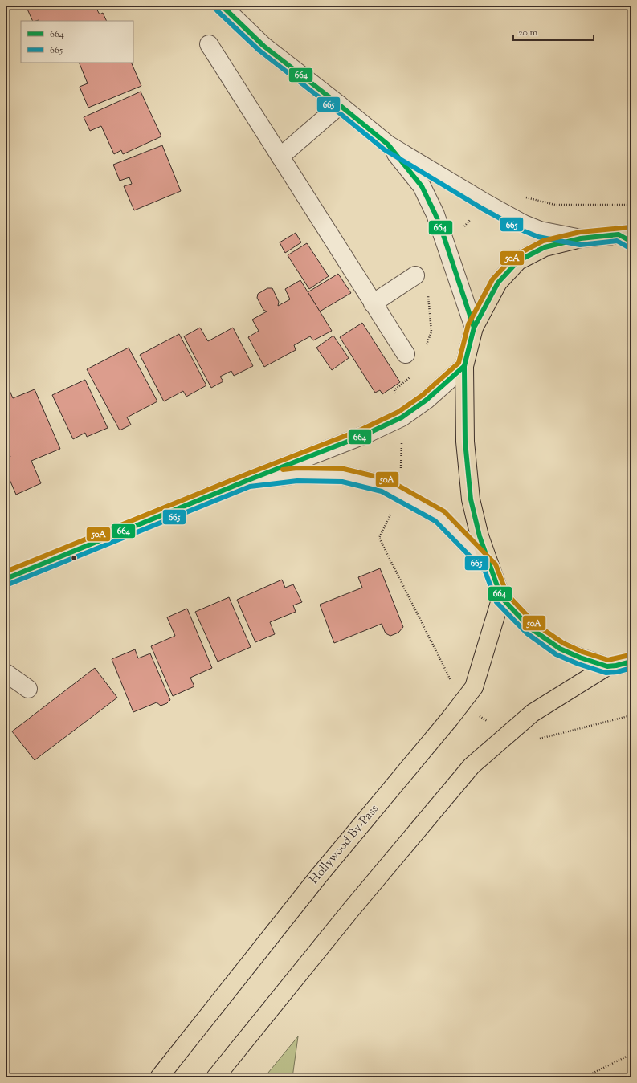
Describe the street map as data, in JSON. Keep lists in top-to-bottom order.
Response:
{
  "streets": {
    "highway": ["Hollywood By-Pass"]
  },
  "lines": ["transit line 664", "transit line 665", "transit line 50A"],
  "legend": ["664", "665"],
  "scale_bar": "20 m"
}
